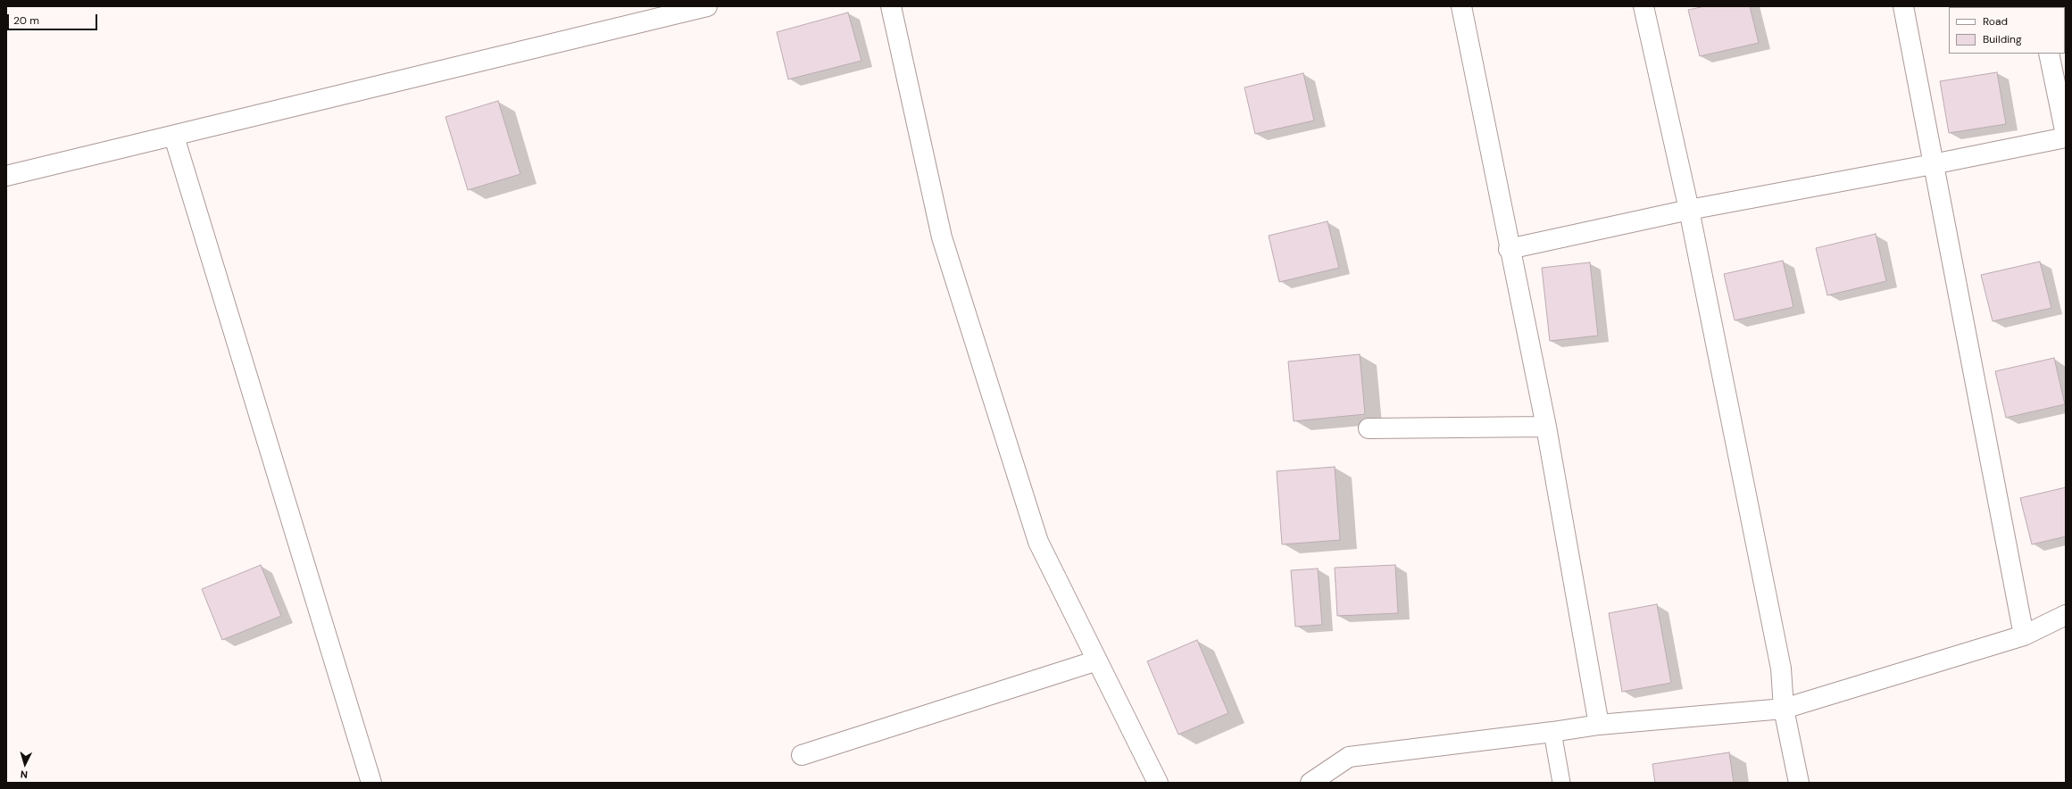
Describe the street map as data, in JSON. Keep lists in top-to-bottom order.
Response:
{
  "legend": ["Road", "Building"],
  "scale_bar": "20 m",
  "north": "bottom"
}
